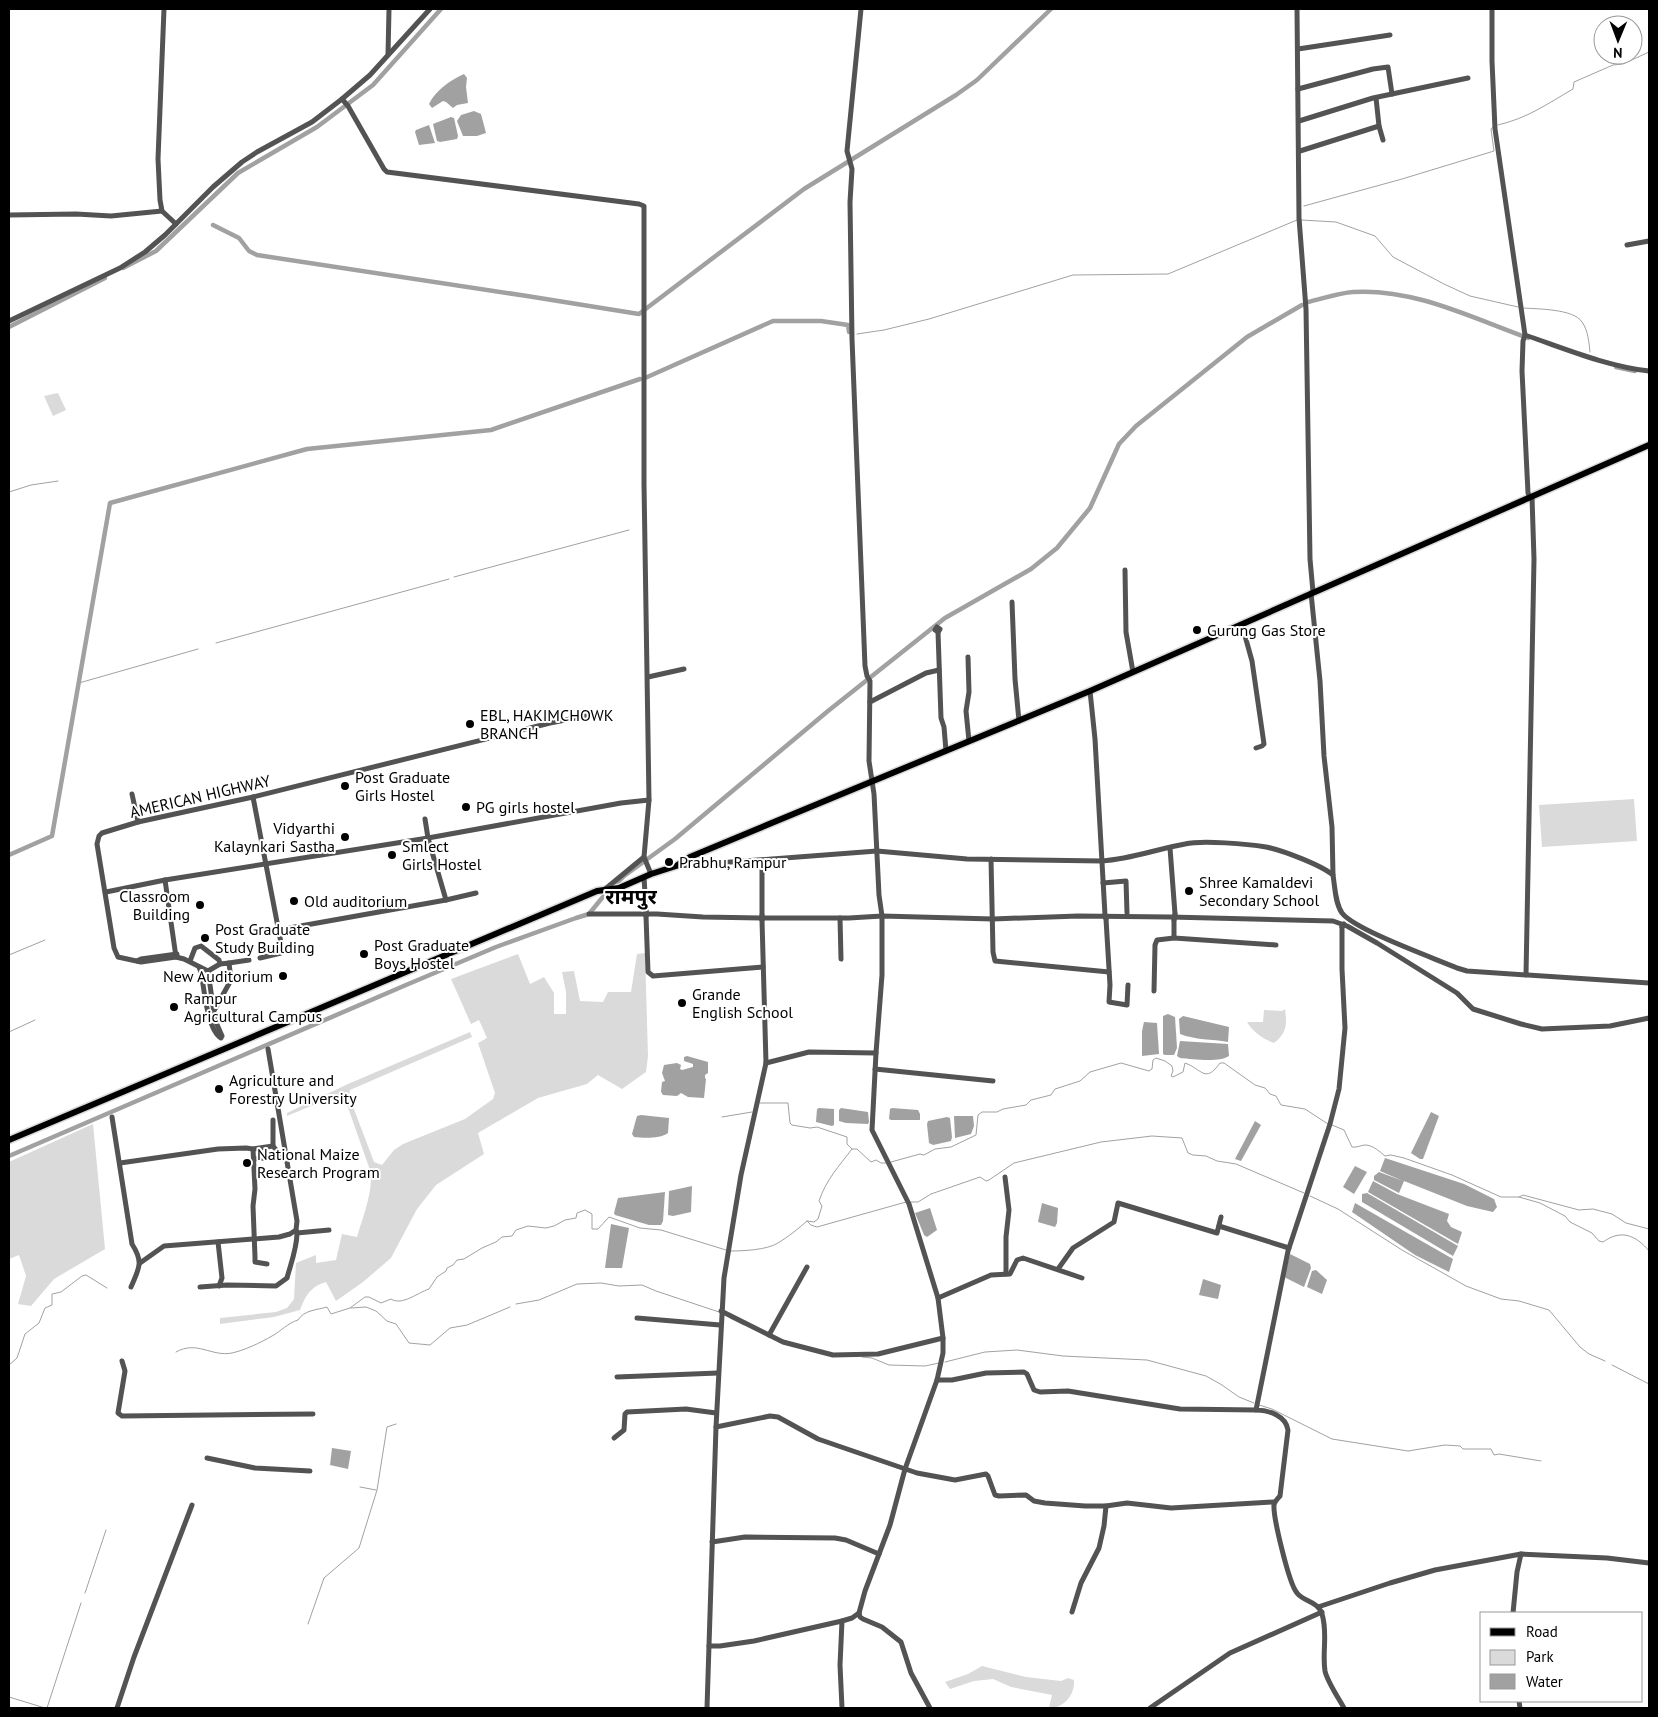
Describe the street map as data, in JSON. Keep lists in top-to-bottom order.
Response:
{
  "streets": {
    "street": ["AMERICAN HIGHWAY"]
  },
  "districts": ["रामपुर"],
  "places": [
    "Gurung Gas Store",
    "EBL, HAKIMCHOWK BRANCH",
    "Post Graduate Girls Hostel",
    "PG girls hostel",
    "Vidyarthi Kalaynkari Sastha",
    "Smlect Girls Hostel",
    "Prabhu, Rampur",
    "Shree Kamaldevi Secondary School",
    "Old auditorium",
    "Classroom Building",
    "Post Graduate Study Building",
    "Post Graduate Boys Hostel",
    "New Auditorium",
    "Grande English School",
    "Rampur Agricultural Campus",
    "Agriculture and Forestry University",
    "National Maize Research Program"
  ],
  "legend": ["Road", "Park", "Water"],
  "north": "bottom"
}
